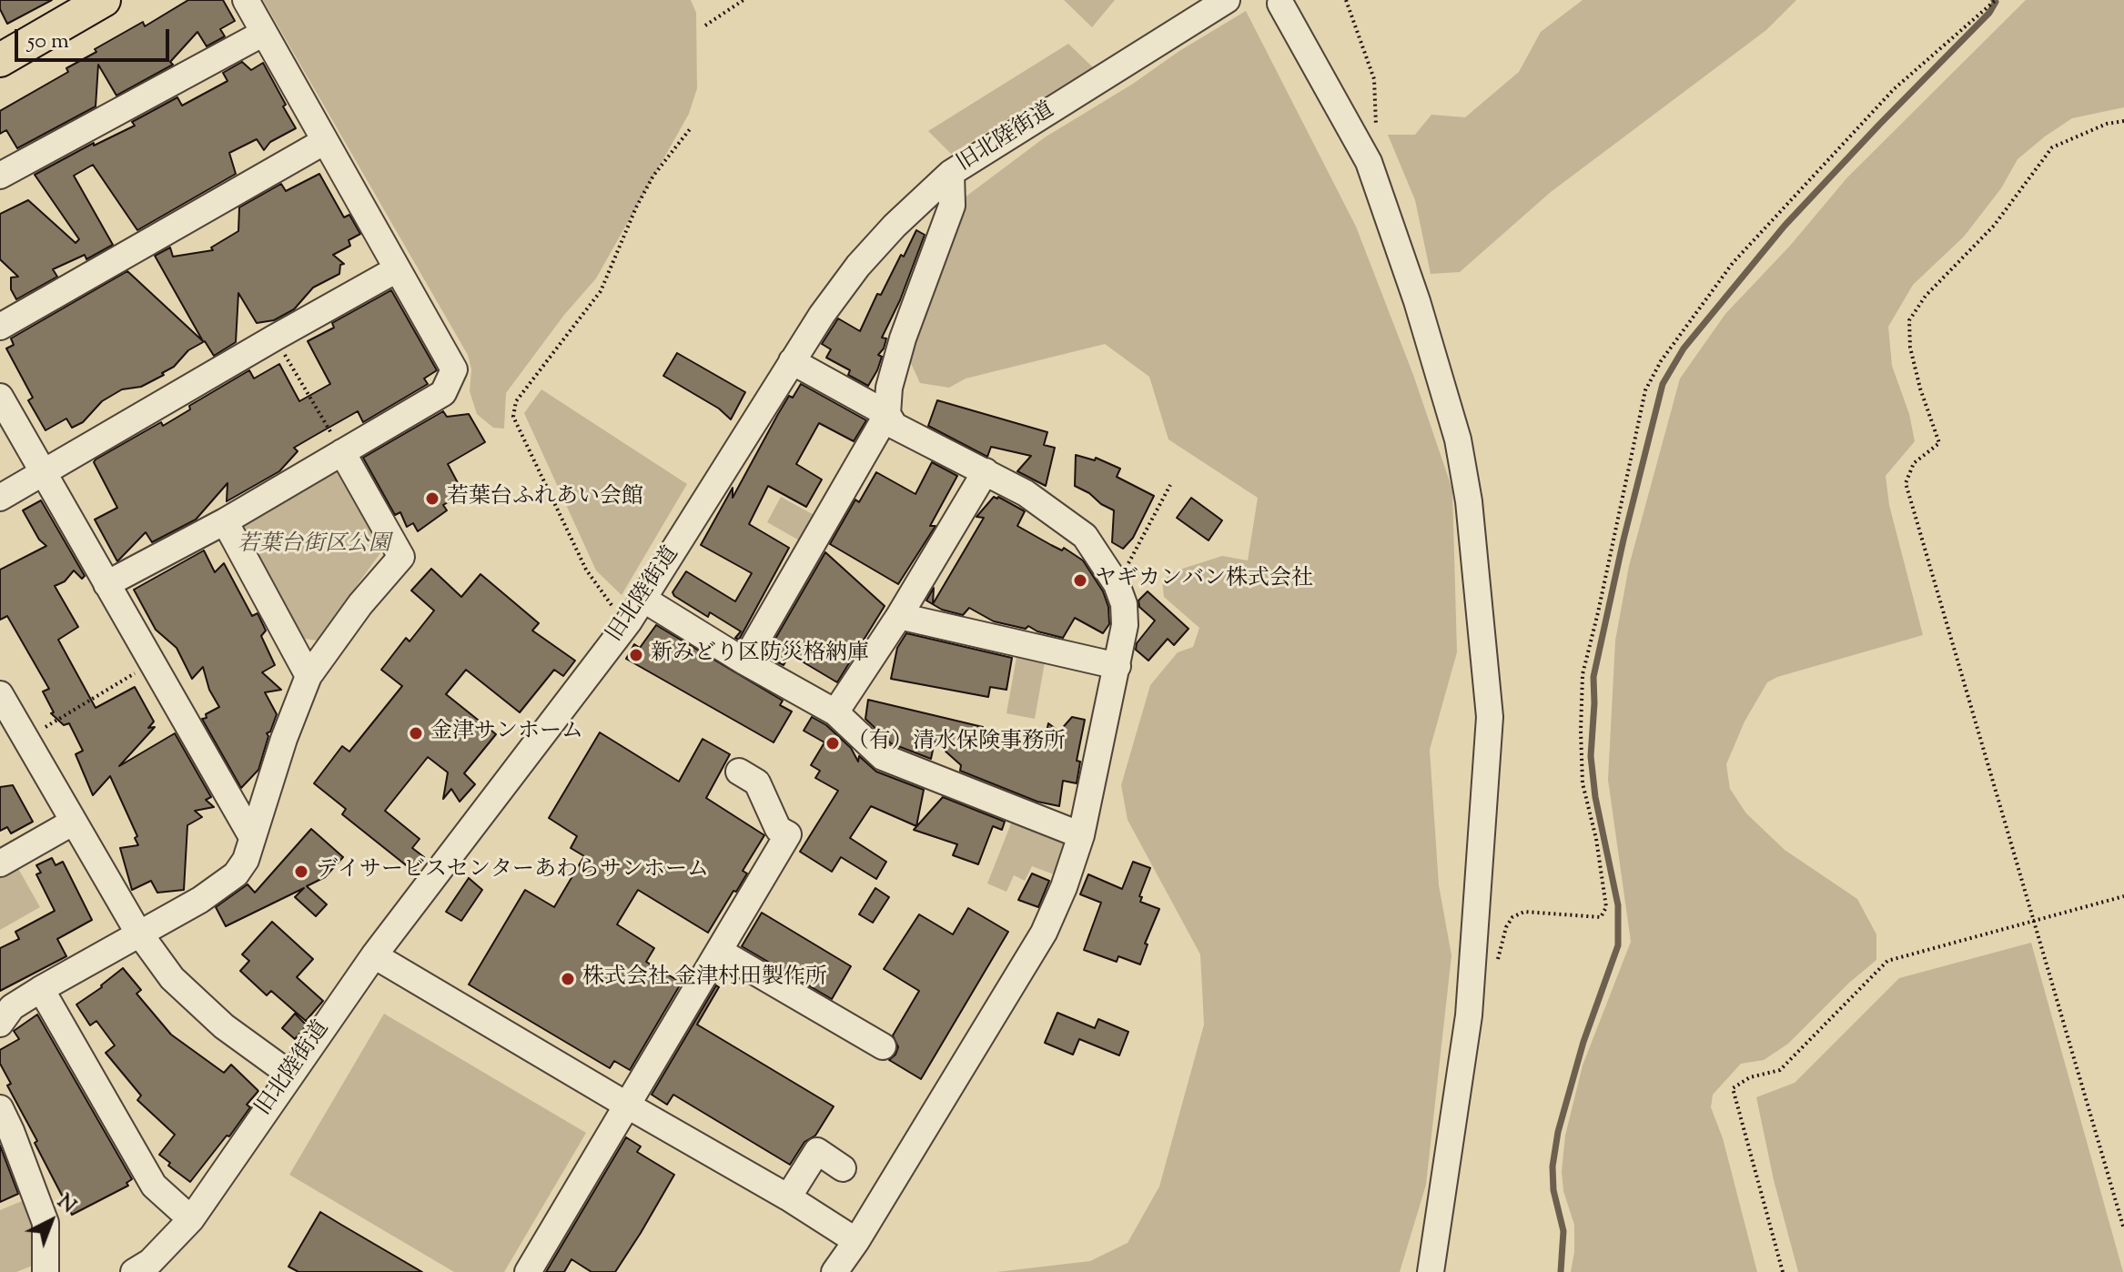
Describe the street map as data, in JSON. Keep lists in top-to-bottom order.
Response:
{
  "streets": {
    "street": ["旧北陸街道"]
  },
  "parks": ["若葉台街区公園"],
  "places": [
    "若葉台ふれあい会館",
    "ヤギカンバン株式会社",
    "新みどり区防災格納庫",
    "金津サンホーム",
    "（有）清水保険事務所",
    "デイサービスセンターあわらサンホーム",
    "株式会社 金津村田製作所"
  ],
  "scale_bar": "50 m",
  "north": "top right"
}
